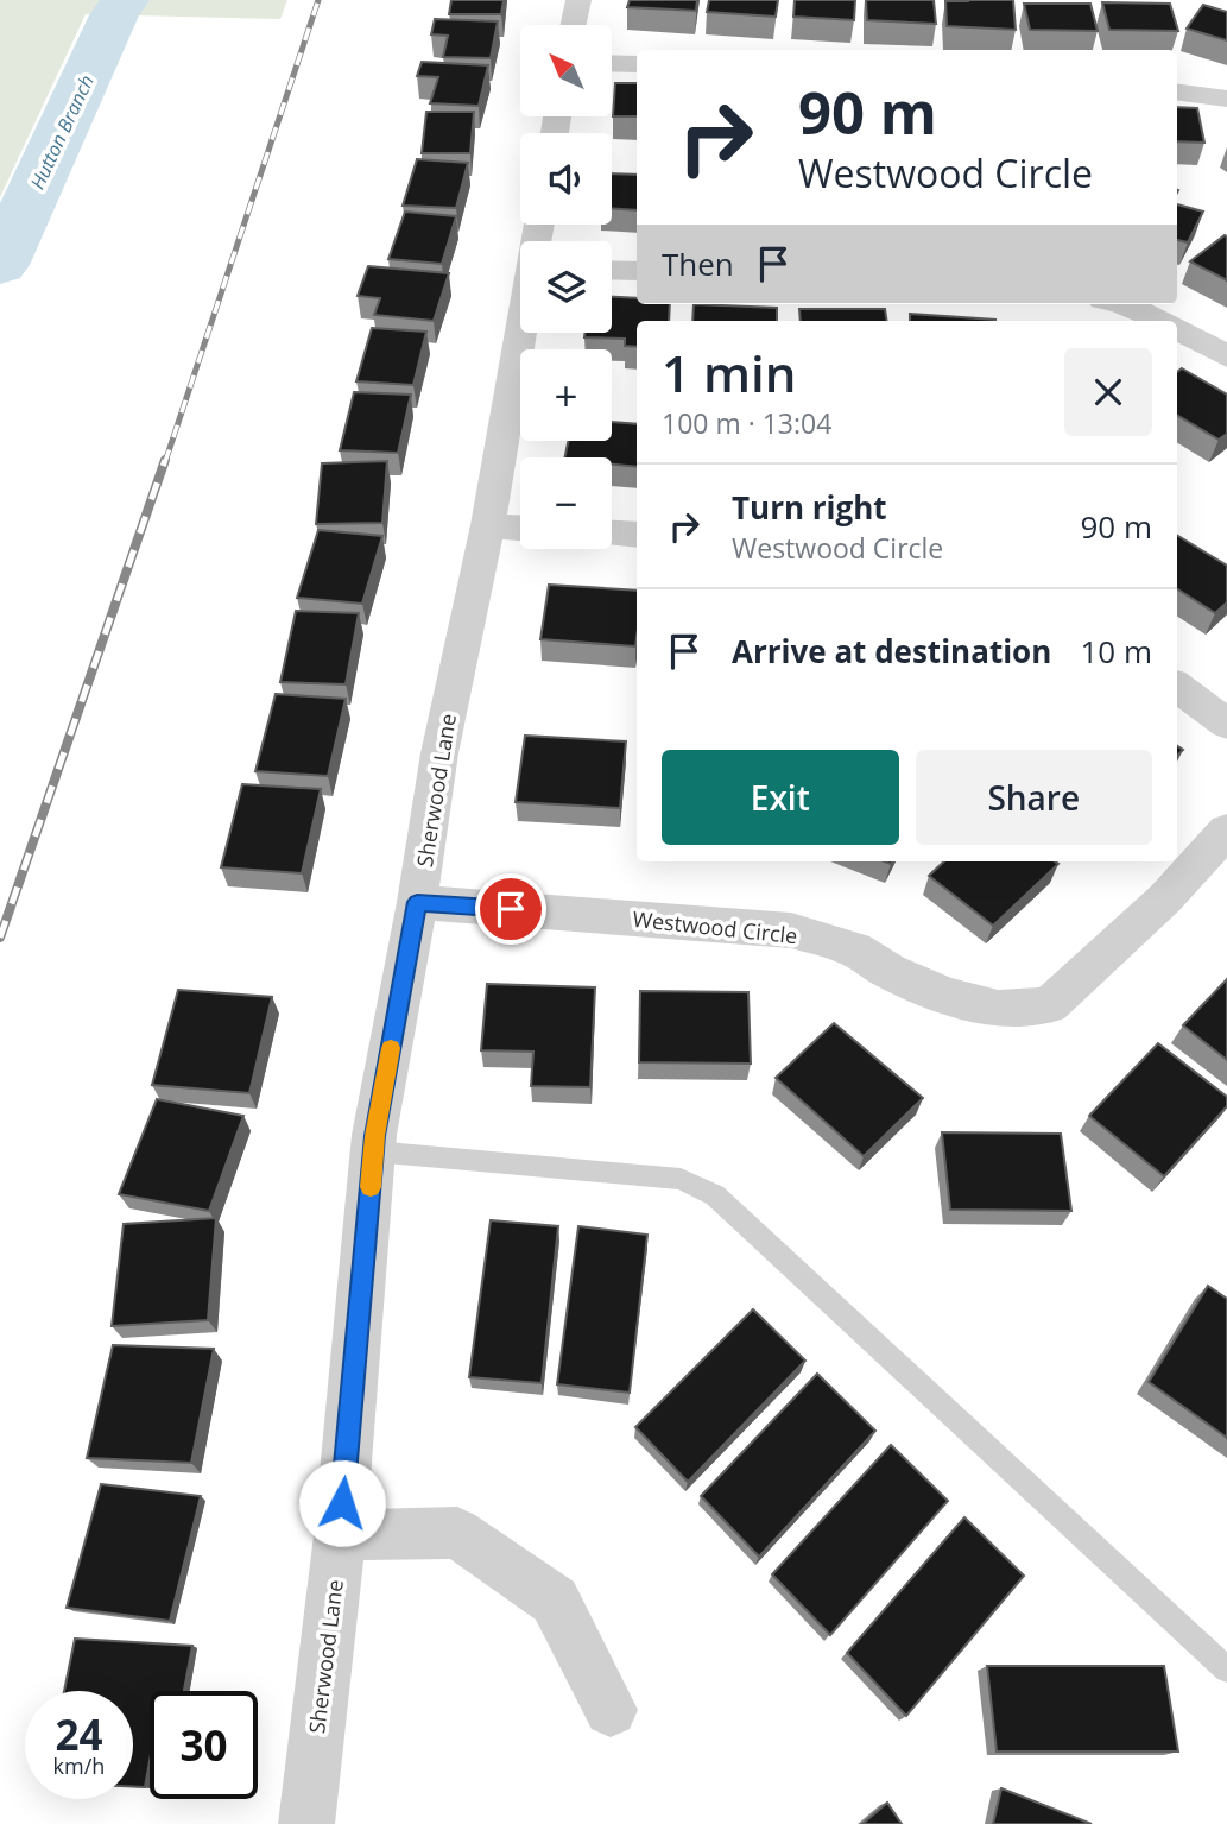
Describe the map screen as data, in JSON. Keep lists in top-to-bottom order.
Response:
{
  "streets": {
    "street": ["Sherwood Lane", "Westwood Circle"]
  },
  "crossings": [
    ["Sherwood Lane", "Westwood Circle"]
  ],
  "water": ["Hutton Branch"],
  "north": "top left",
  "page": {
    "map_buttons": ["+", "−"],
    "turn": ["90 m", "Westwood Circle"],
    "then": "Then",
    "heading": ["1 min", "100 m · 13:04"],
    "list": [
      {
        "name": "Turn right",
        "note": "Westwood Circle",
        "value": "90 m"
      },
      {
        "name": "Arrive at destination",
        "value": "10 m"
      }
    ],
    "buttons": ["Exit", "Share"],
    "speed": "24 km/h",
    "limit": "30"
  }
}
